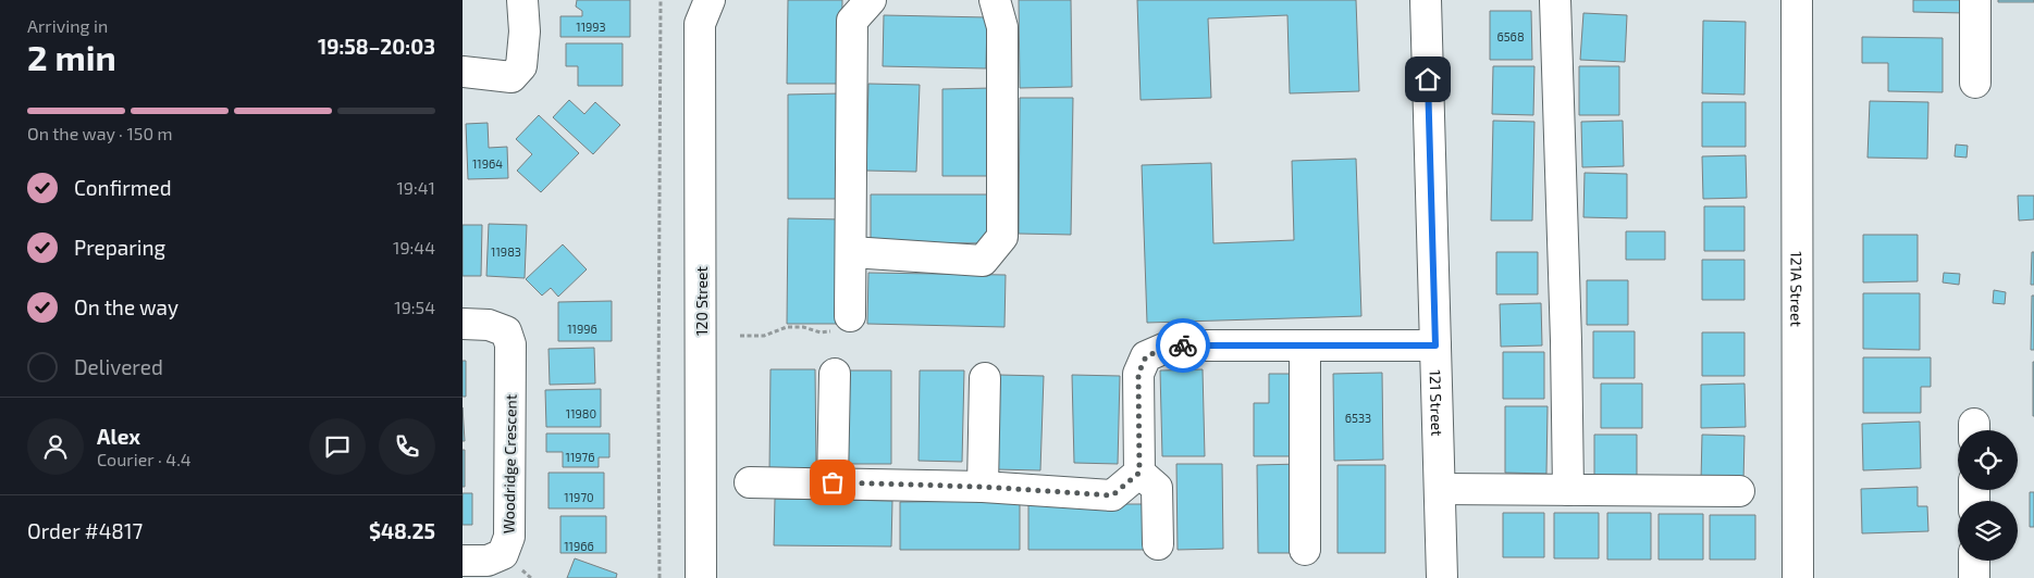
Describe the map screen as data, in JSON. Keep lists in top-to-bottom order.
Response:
{
  "streets": {
    "street": [
      "121A Street",
      "120 Street",
      "121 Street",
      "Woodridge Crescent"
    ]
  },
  "house_numbers": [
    "11993",
    "6568",
    "11964",
    "11983",
    "11996",
    "11980",
    "6533",
    "11976",
    "11970",
    "11966"
  ],
  "page": {
    "heading": ["2 min", "Arriving in", "19:58–20:03"],
    "panel": [
      "Alex",
      "Courier · 4.4",
      "Order #4817",
      "$48.25"
    ],
    "bar": "On the way · 150 m",
    "list": [
      ["Confirmed", "19:41"],
      ["Preparing", "19:44"],
      ["On the way", "19:54"],
      "Delivered"
    ]
  }
}
